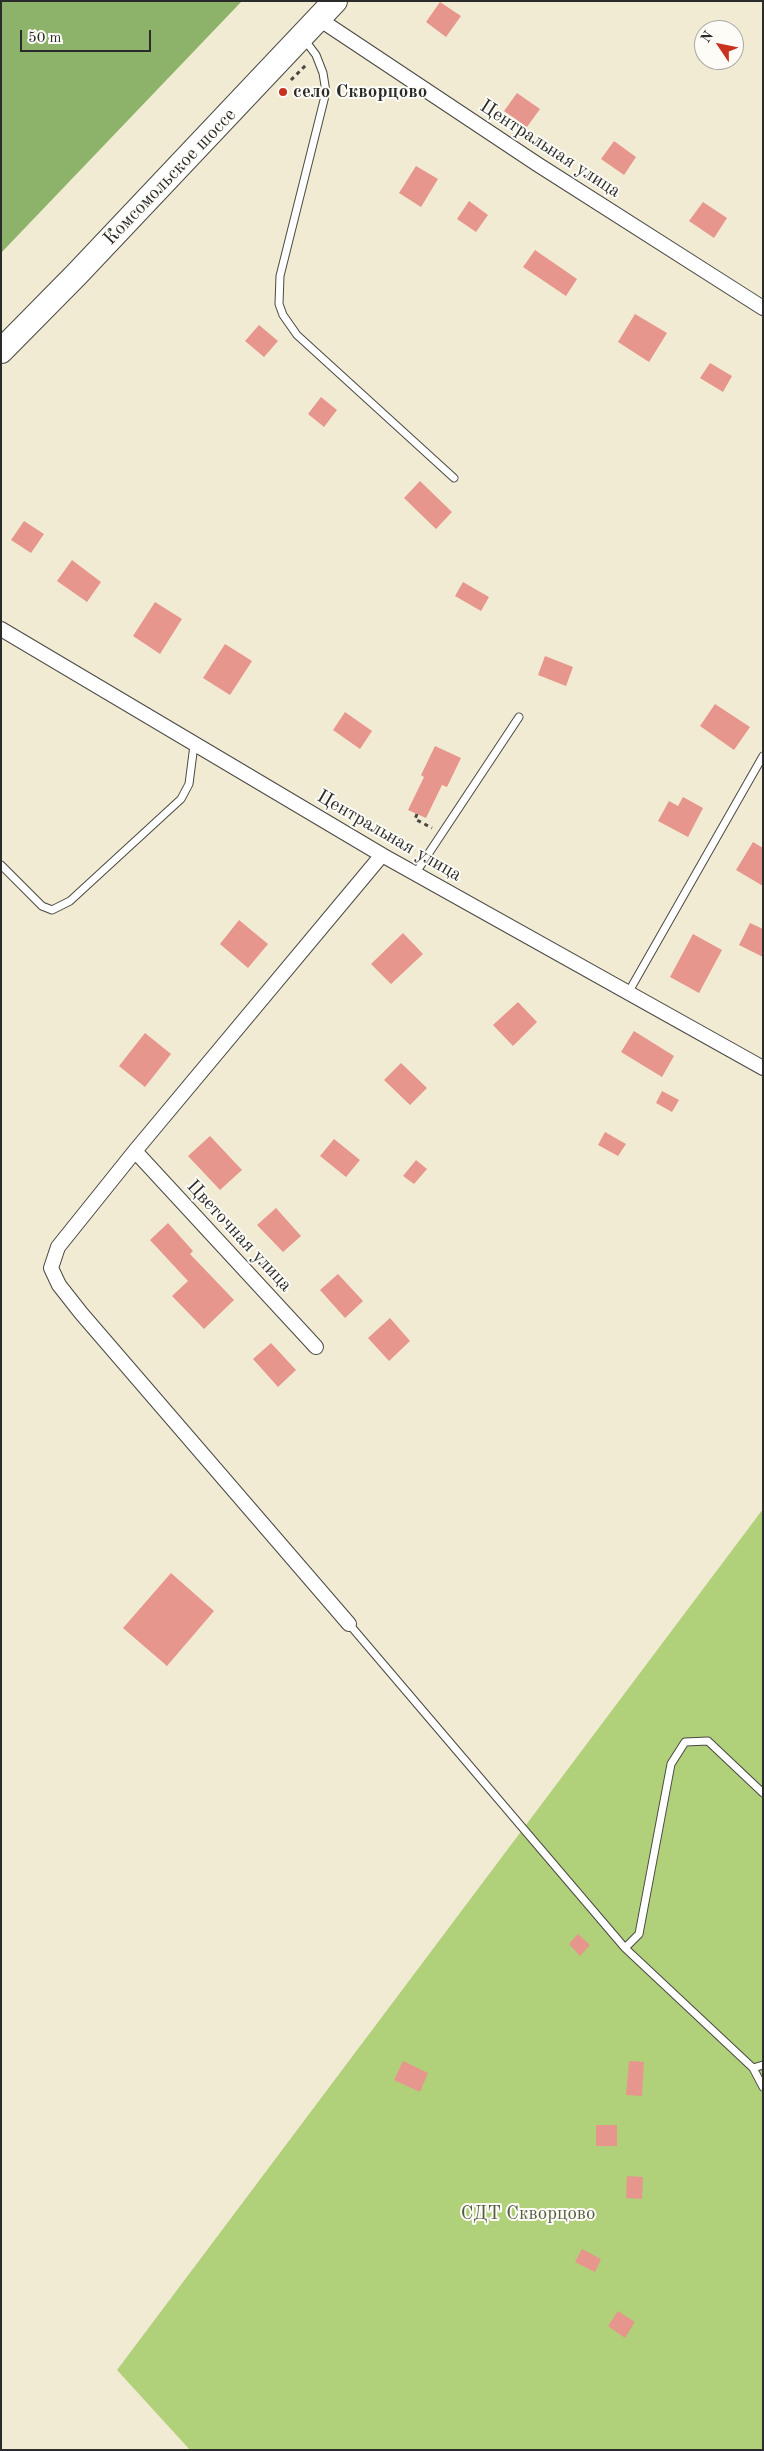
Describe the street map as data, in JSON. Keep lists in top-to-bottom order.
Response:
{
  "streets": {
    "highway": ["Комсомольское шоссе"],
    "street": ["Центральная улица", "Цветочная улица"]
  },
  "crossings": [
    ["Центральная улица", "Комсомольское шоссе"]
  ],
  "parks": ["СДТ Скворцово"],
  "places": ["село Скворцово"],
  "scale_bar": "50 m",
  "north": "top left"
}
